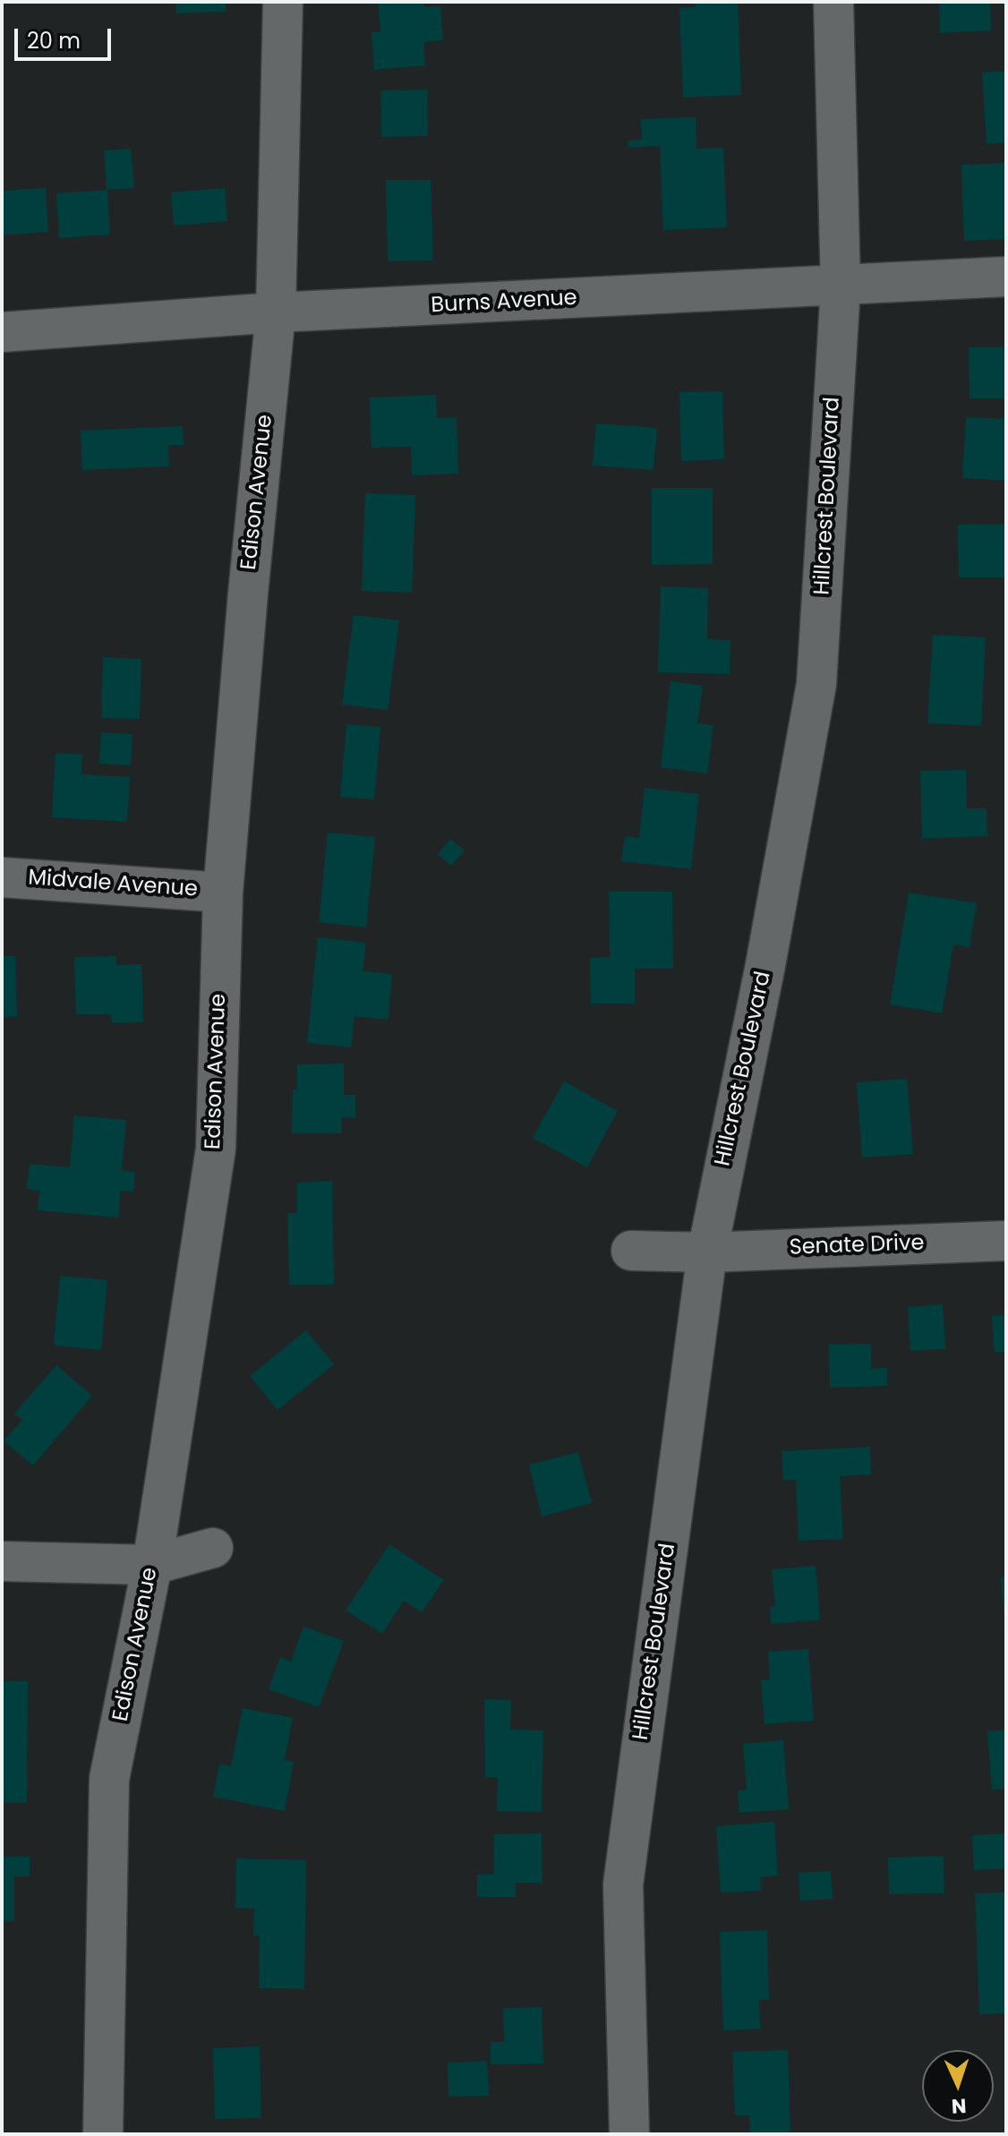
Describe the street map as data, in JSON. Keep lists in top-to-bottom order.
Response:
{
  "streets": {
    "street": [
      "Burns Avenue",
      "Edison Avenue",
      "Hillcrest Boulevard",
      "Midvale Avenue",
      "Senate Drive"
    ]
  },
  "crossings": [
    ["Burns Avenue", "Edison Avenue"],
    ["Burns Avenue", "Hillcrest Boulevard"],
    ["Edison Avenue", "Midvale Avenue"],
    ["Hillcrest Boulevard", "Senate Drive"]
  ],
  "scale_bar": "20 m",
  "north": "bottom"
}
